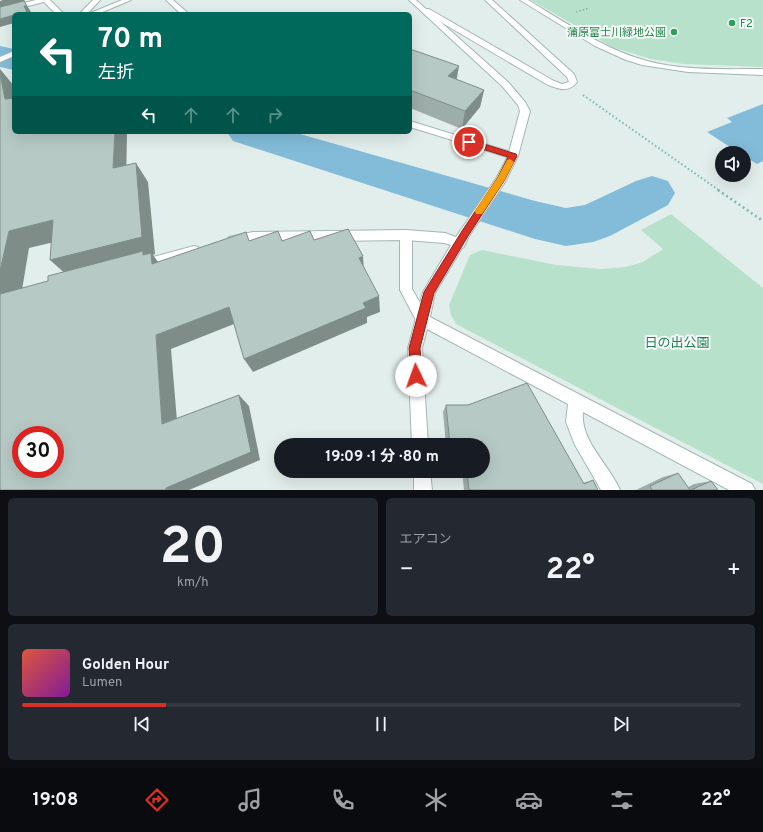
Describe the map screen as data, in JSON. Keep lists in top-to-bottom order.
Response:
{
  "parks": ["日の出公園"],
  "places": ["F2", "蒲原富士川緑地公園"],
  "page": {
    "turn": ["70 m", "左折"],
    "limit": "30",
    "trip": "19:09 · 1 分 · 80 m",
    "tile": [
      ["20", "km/h"],
      "エアコン"
    ],
    "heat": ["−", "22°", "+"],
    "song": ["Golden Hour", "Lumen"],
    "tabs": ["19:08", "22°"]
  }
}
